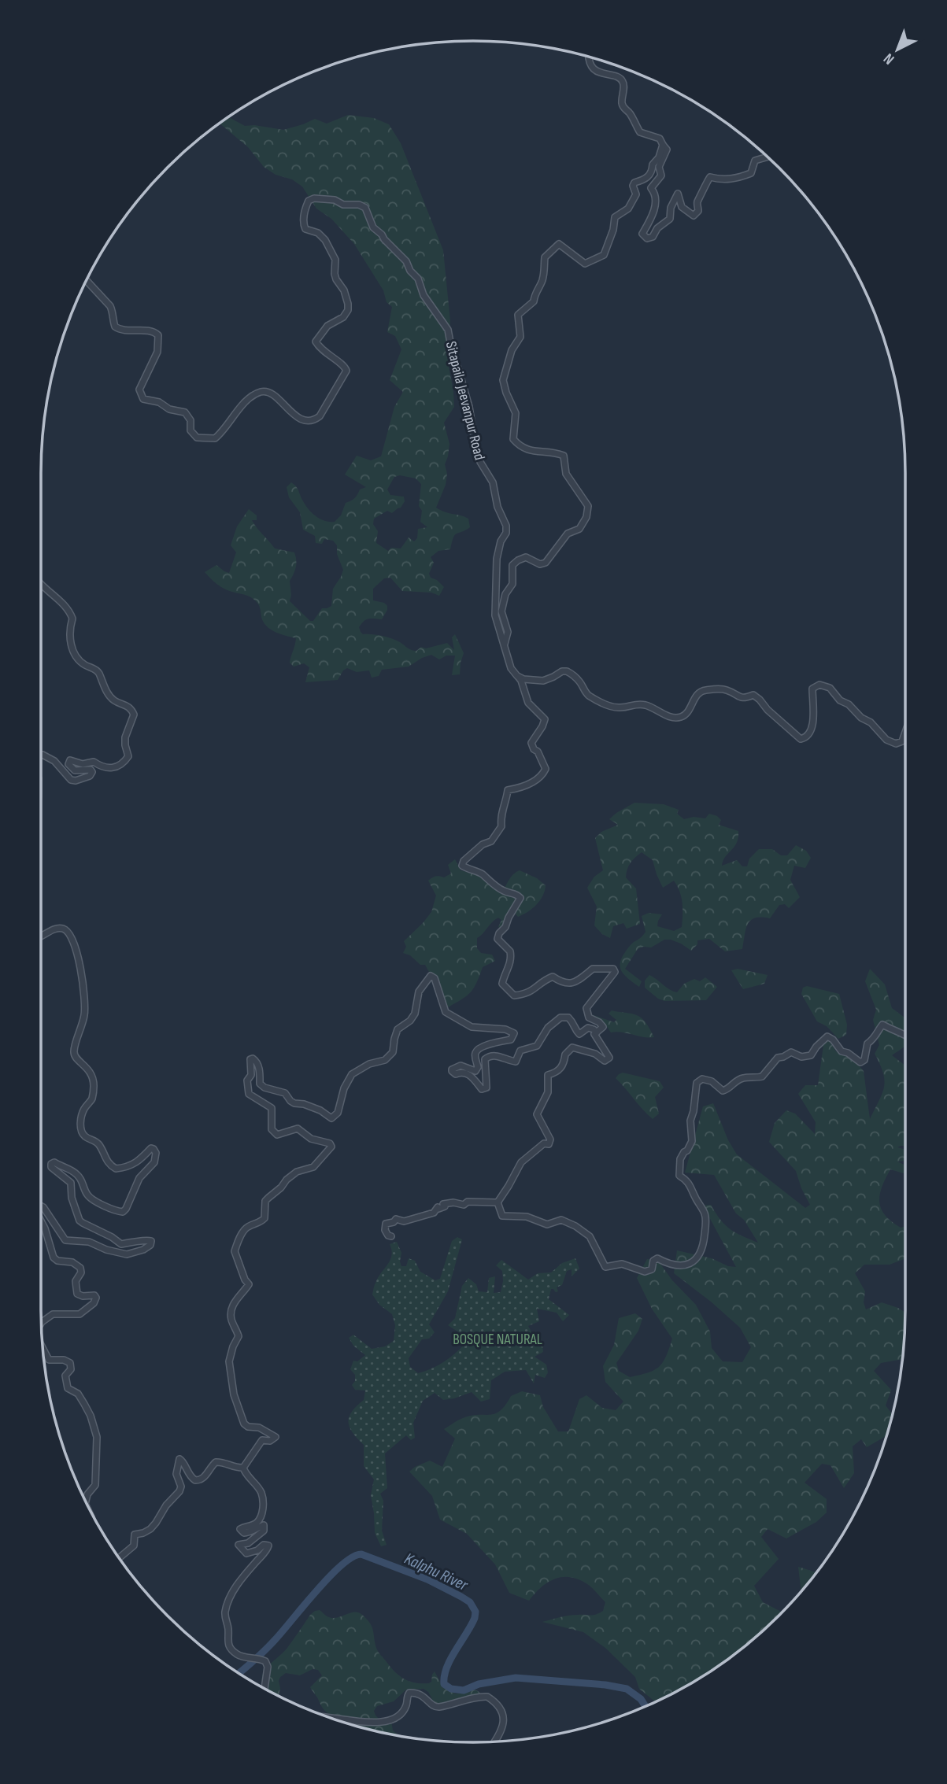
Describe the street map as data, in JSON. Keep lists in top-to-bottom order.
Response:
{
  "streets": {
    "street": ["Sitapaila Jeevanpur Road"]
  },
  "water": ["Kalphu River"],
  "parks": ["BOSQUE NATURAL"],
  "north": "bottom left"
}
